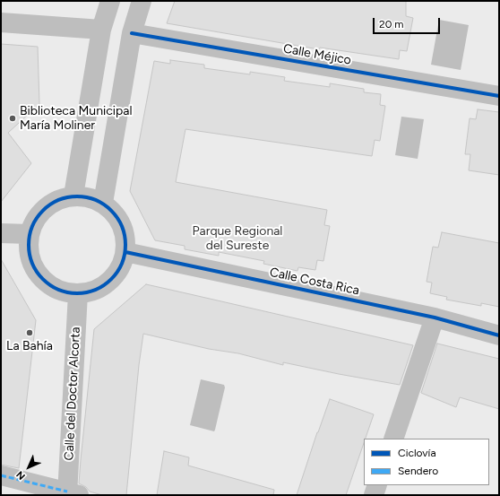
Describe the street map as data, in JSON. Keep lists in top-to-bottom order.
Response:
{
  "streets": {
    "street": ["Calle Méjico", "Calle Costa Rica", "Calle del Doctor Alcorta"]
  },
  "crossings": [
    ["Calle Costa Rica", "Calle del Doctor Alcorta"]
  ],
  "parks": ["Parque Regional del Sureste"],
  "places": ["Biblioteca Municipal María Moliner", "La Bahía"],
  "legend": ["Ciclovía", "Sendero"],
  "scale_bar": "20 m",
  "north": "bottom left"
}
